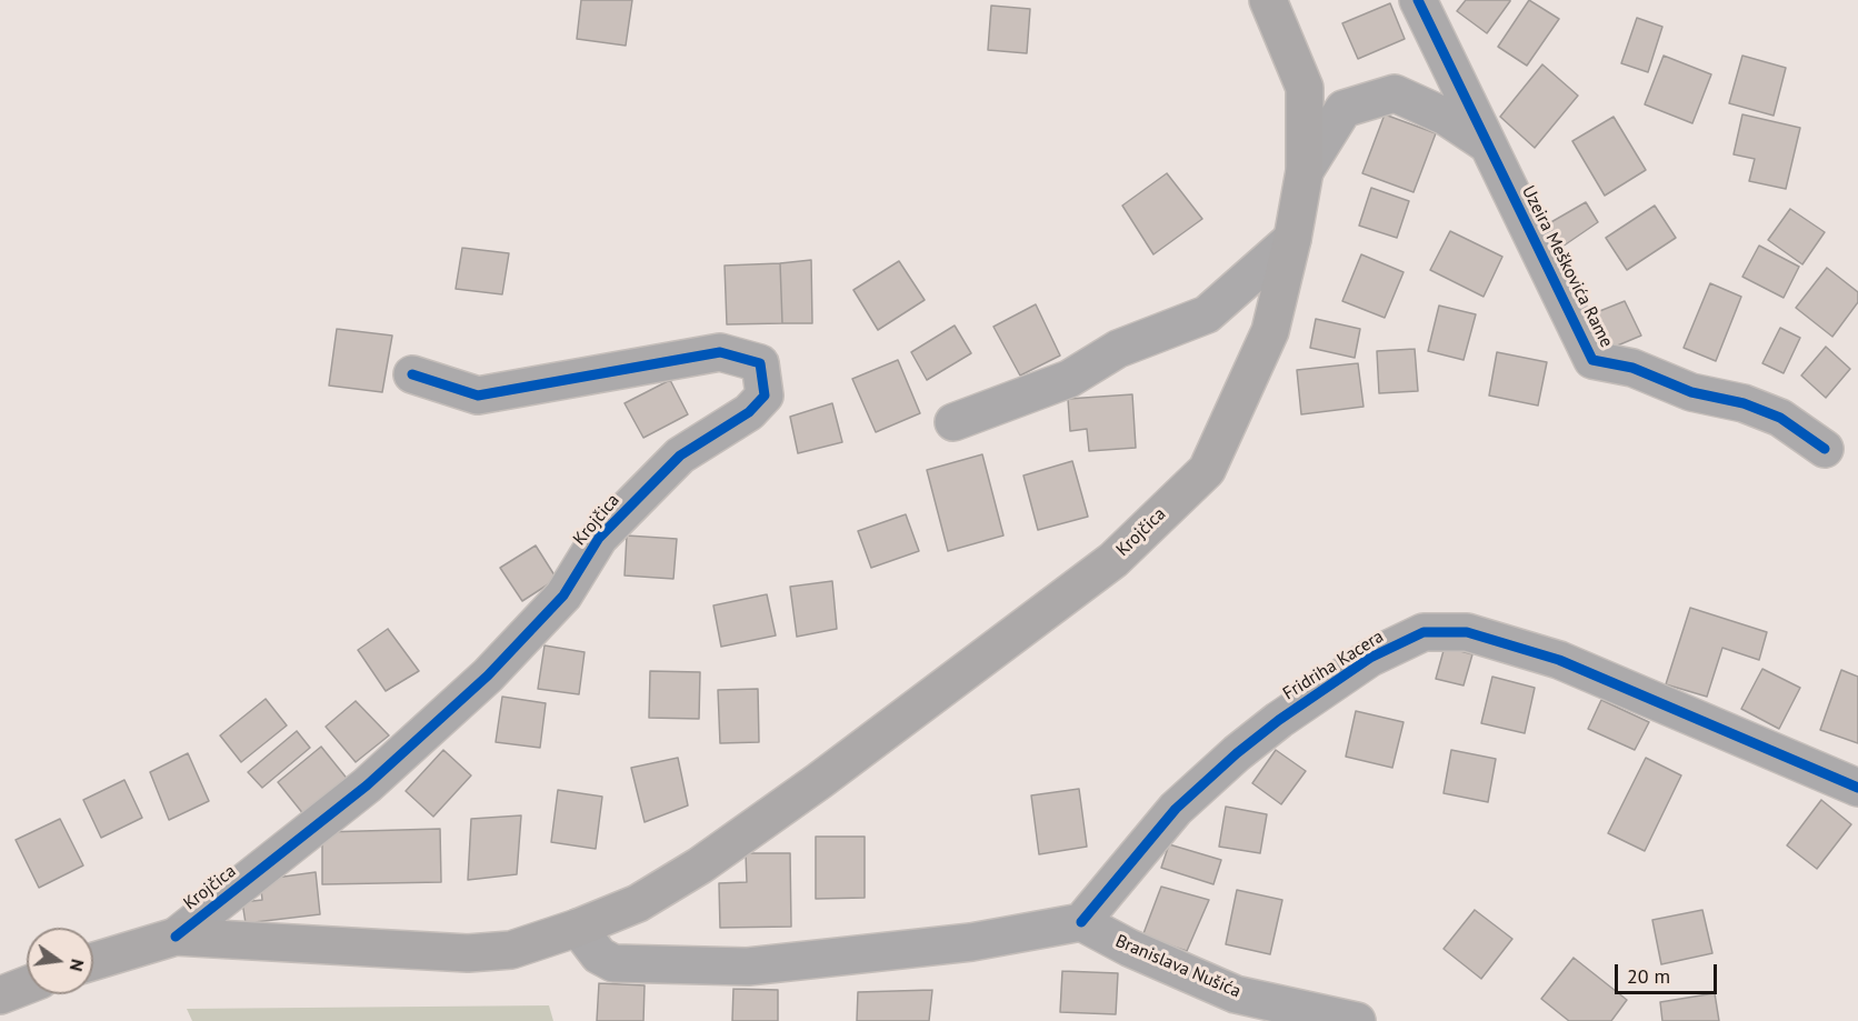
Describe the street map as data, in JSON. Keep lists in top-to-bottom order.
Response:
{
  "streets": {
    "main road": ["Krojčica"],
    "street": ["Uzeira Meškovića Rame", "Fridriha Kacera", "Branislava Nušića"]
  },
  "crossings": [
    ["Fridriha Kacera", "Branislava Nušića"]
  ],
  "scale_bar": "20 m",
  "north": "right"
}
